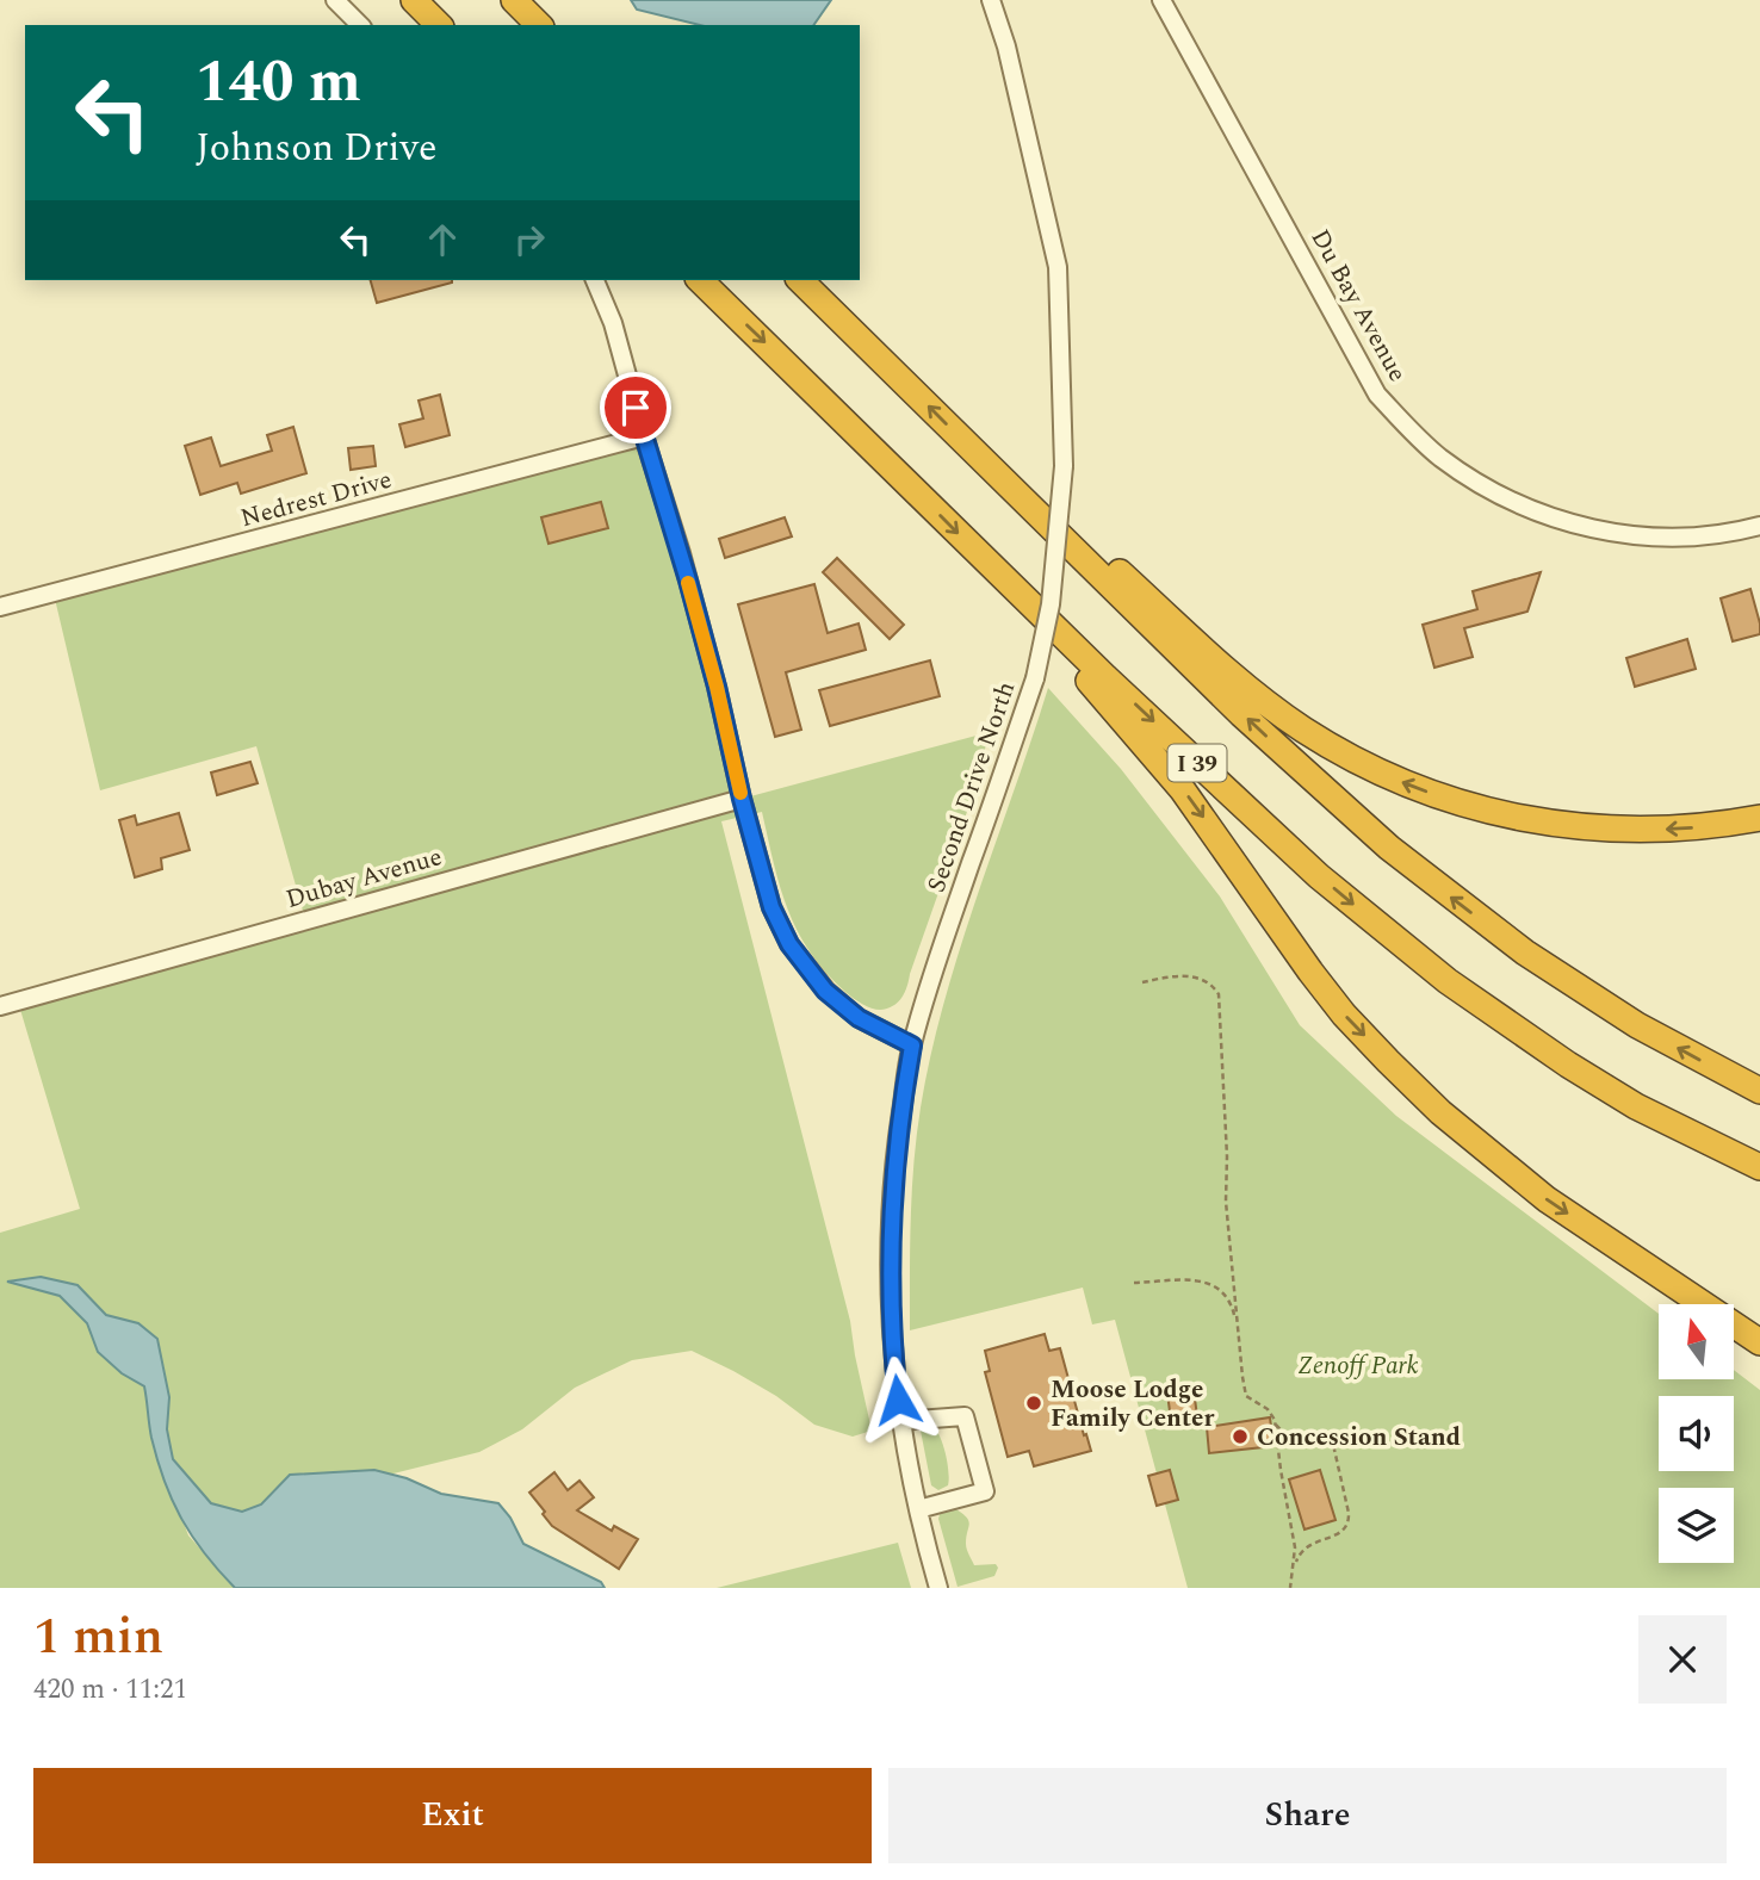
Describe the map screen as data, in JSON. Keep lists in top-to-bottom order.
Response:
{
  "streets": {
    "highway": ["I 39"],
    "street": [
      "Du Bay Avenue",
      "Nedrest Drive",
      "Second Drive North",
      "Dubay Avenue"
    ]
  },
  "parks": ["Zenoff Park"],
  "places": ["Moose Lodge Family Center", "Concession Stand"],
  "north": "top",
  "page": {
    "turn": ["140 m", "Johnson Drive"],
    "heading": ["1 min", "420 m · 11:21"],
    "buttons": ["Exit", "Share"]
  }
}
